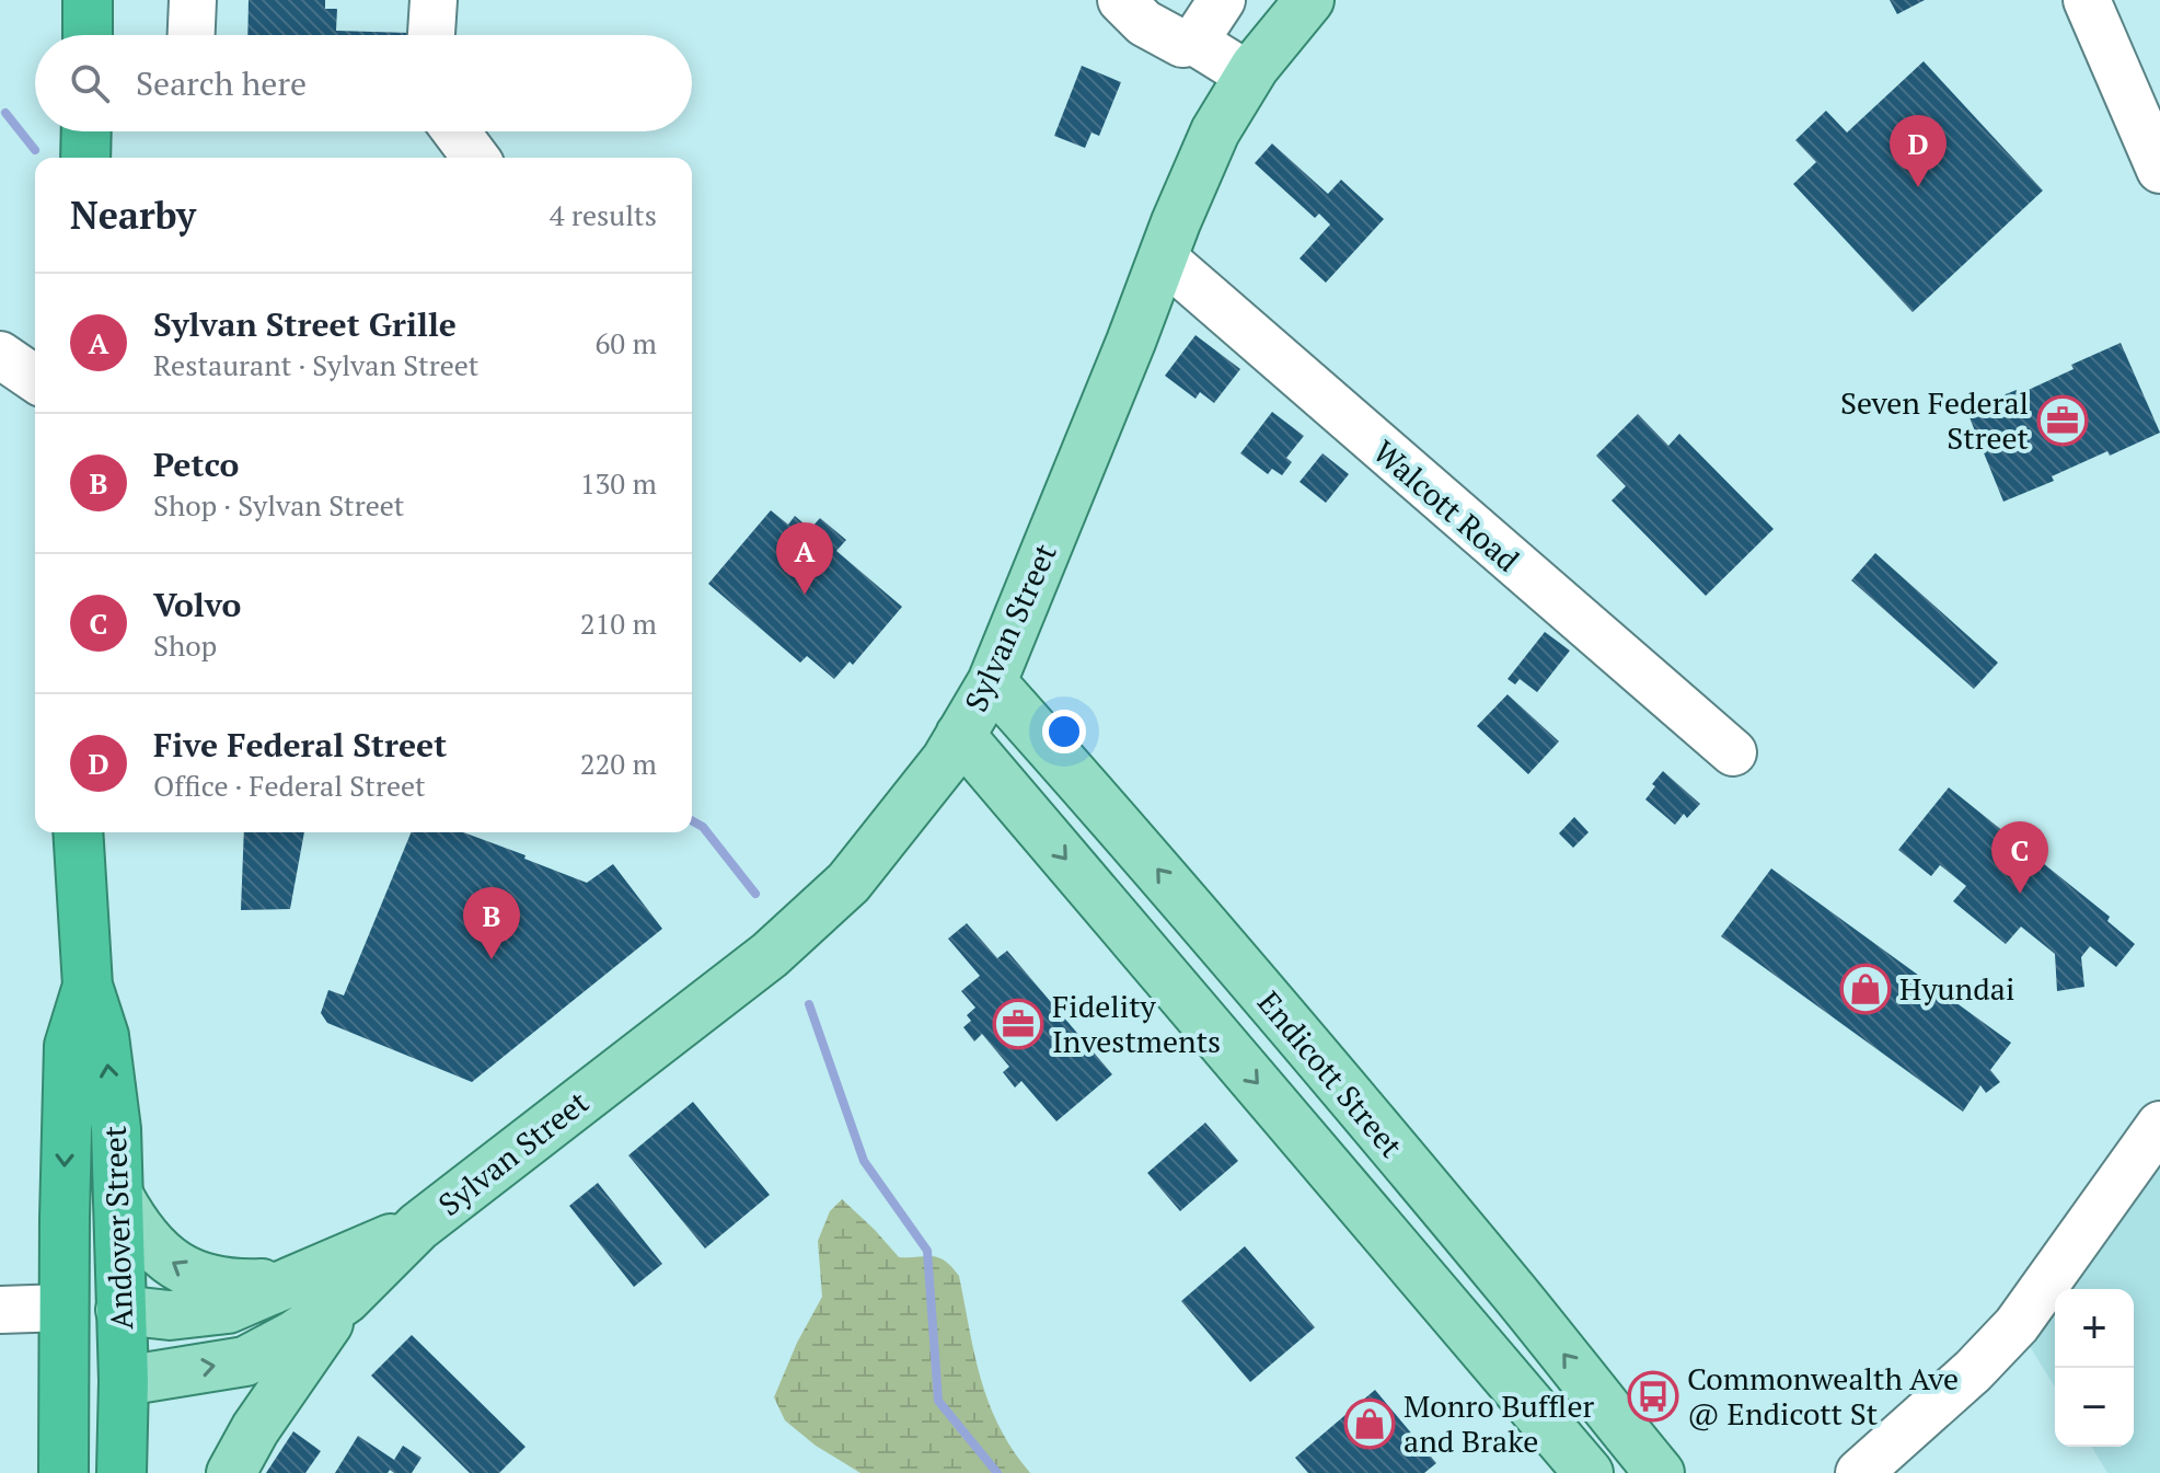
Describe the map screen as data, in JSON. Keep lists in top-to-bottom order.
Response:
{
  "streets": {
    "highway": ["Andover Street"],
    "main road": ["Sylvan Street", "Endicott Street"],
    "street": ["Walcott Road"]
  },
  "crossings": [
    ["Walcott Road", "Sylvan Street"],
    ["Sylvan Street", "Endicott Street"],
    ["Sylvan Street", "Andover Street"]
  ],
  "places": {
    "office": ["Seven Federal Street", "Fidelity Investments"],
    "shop": ["Hyundai", "Monro Buffler and Brake"],
    "bus stop": ["Commonwealth Ave @ Endicott St"]
  },
  "page": {
    "search": "Search here",
    "pins": [
      "D",
      "A",
      "C",
      "B"
    ],
    "heading": ["Nearby", "4 results"],
    "list": [
      {
        "mark": "A",
        "name": "Sylvan Street Grille",
        "note": "Restaurant · Sylvan Street",
        "value": "60 m"
      },
      {
        "mark": "B",
        "name": "Petco",
        "note": "Shop · Sylvan Street",
        "value": "130 m"
      },
      {
        "mark": "C",
        "name": "Volvo",
        "note": "Shop",
        "value": "210 m"
      },
      {
        "mark": "D",
        "name": "Five Federal Street",
        "note": "Office · Federal Street",
        "value": "220 m"
      }
    ],
    "map_buttons": ["+", "−"]
  }
}
